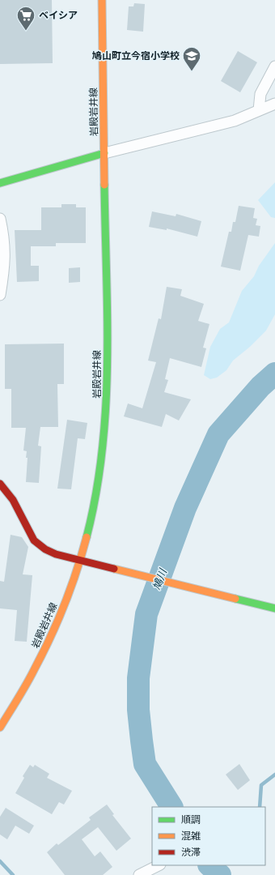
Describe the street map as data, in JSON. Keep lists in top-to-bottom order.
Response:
{
  "streets": {
    "main road": ["岩殿岩井線"]
  },
  "water": ["鳩川"],
  "places": {
    "supermarket": ["ベイシア"],
    "school or university": ["鳩山町立今宿小学校"]
  },
  "legend": ["順調", "混雑", "渋滞"]
}
